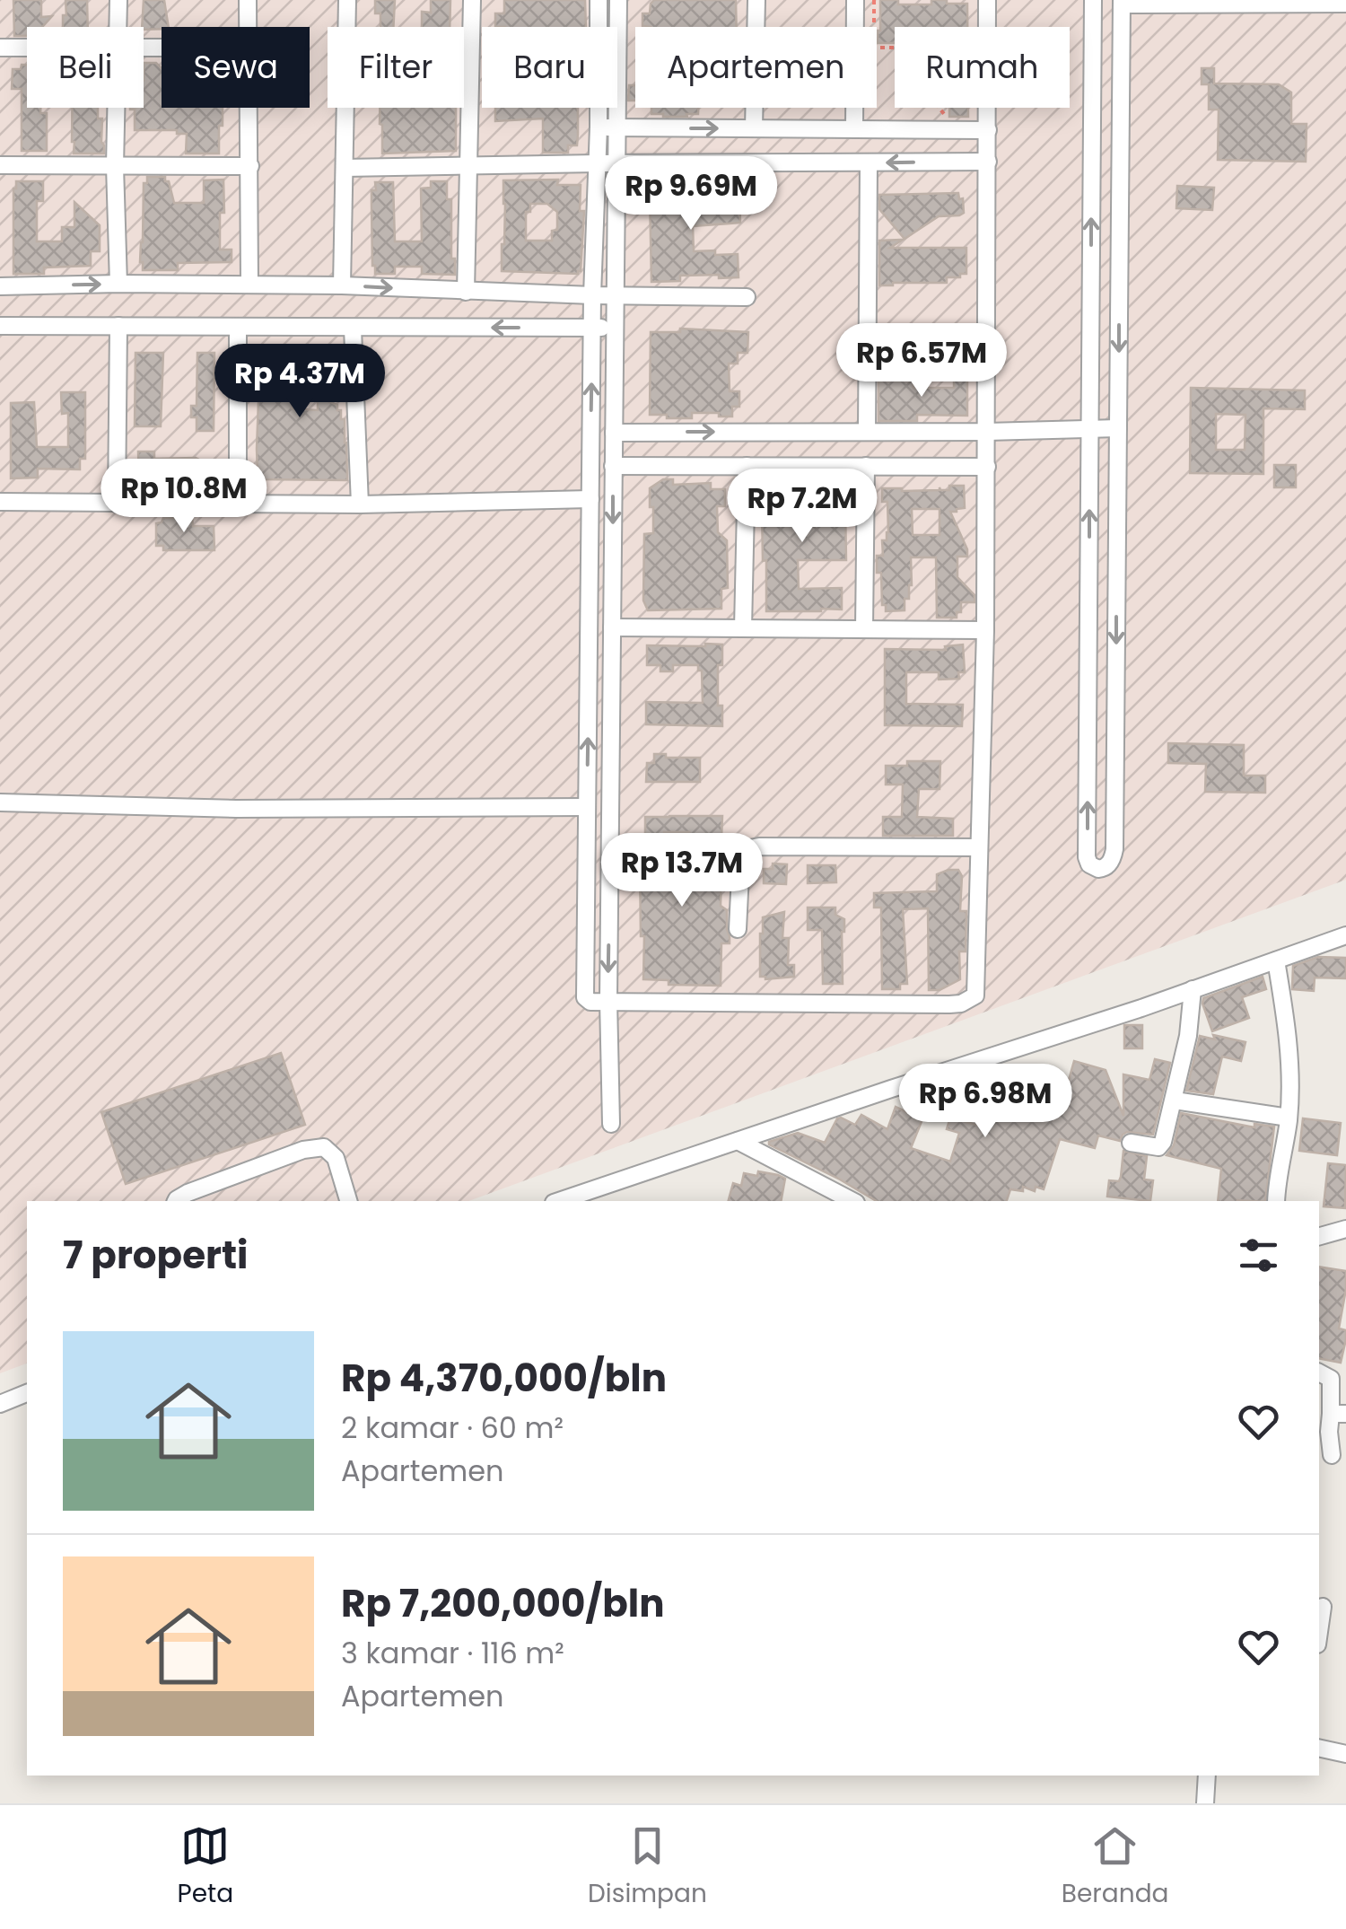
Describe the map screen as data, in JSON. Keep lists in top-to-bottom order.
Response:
{
  "page": {
    "chip": [
      "Beli",
      "Sewa",
      "Filter",
      "Baru",
      "Apartemen",
      "Rumah"
    ],
    "price": [
      "Rp 9.69M",
      "Rp 6.57M",
      "Rp 4.37M",
      "Rp 10.8M",
      "Rp 7.2M",
      "Rp 13.7M",
      "Rp 6.98M"
    ],
    "heading": "7 properti",
    "list": [
      {
        "name": "Rp 4,370,000/bln",
        "note": "2 kamar · 60 m² · Apartemen"
      },
      {
        "name": "Rp 7,200,000/bln",
        "note": "3 kamar · 116 m² · Apartemen"
      }
    ],
    "tabs": ["Peta", "Disimpan", "Beranda"]
  }
}
